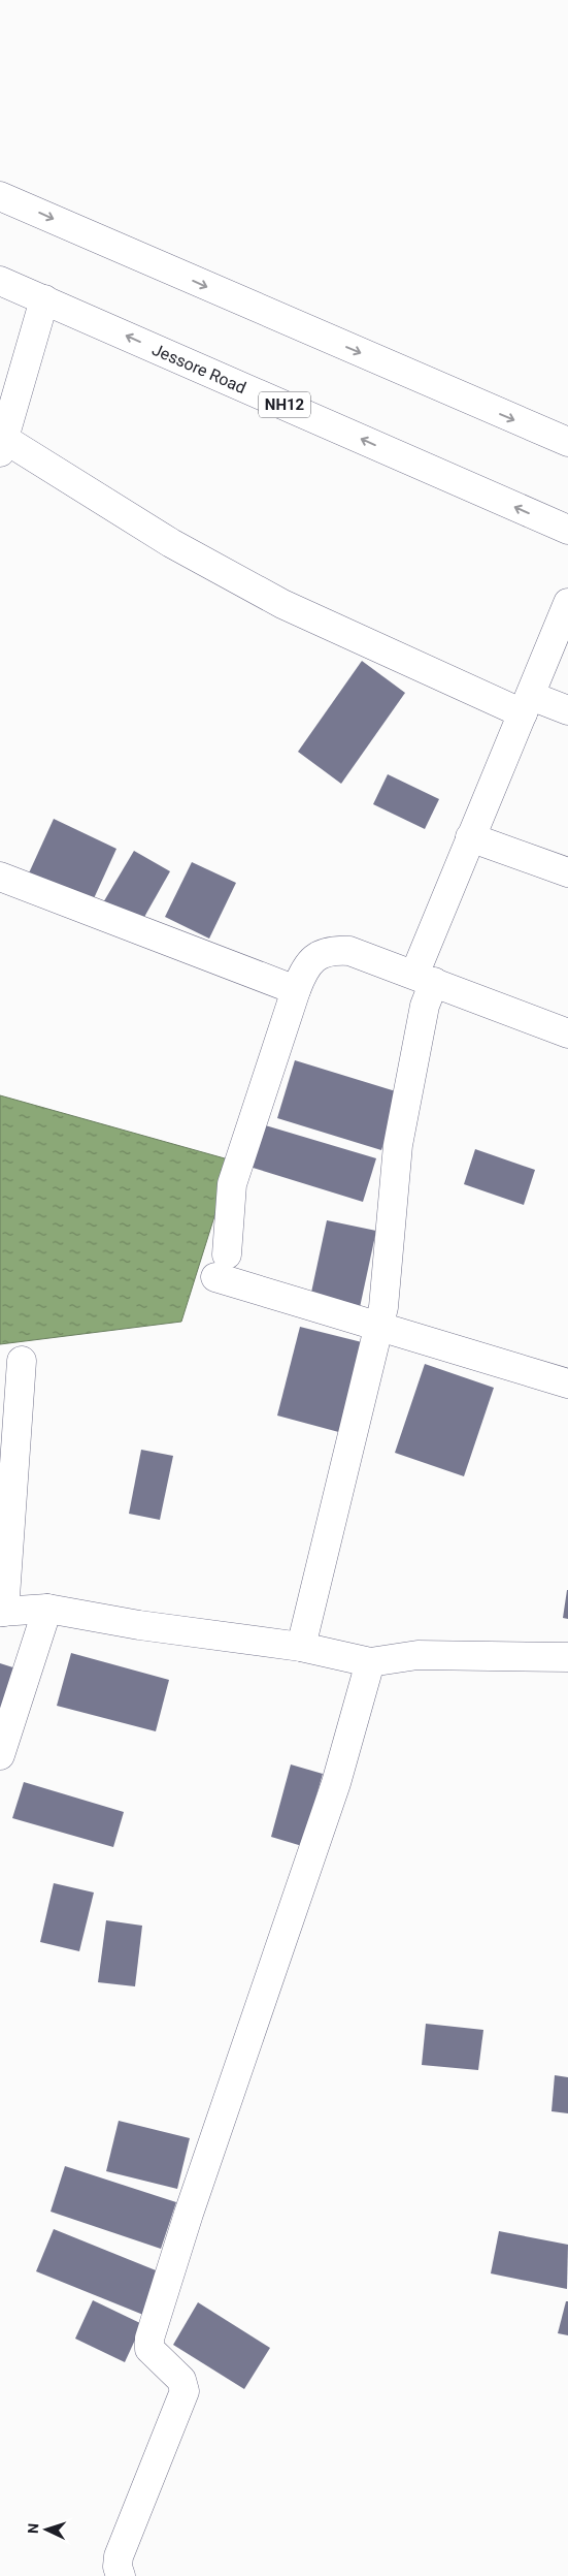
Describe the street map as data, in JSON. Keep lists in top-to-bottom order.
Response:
{
  "streets": {
    "main road": ["Jessore Road", "NH12"]
  },
  "north": "left"
}
